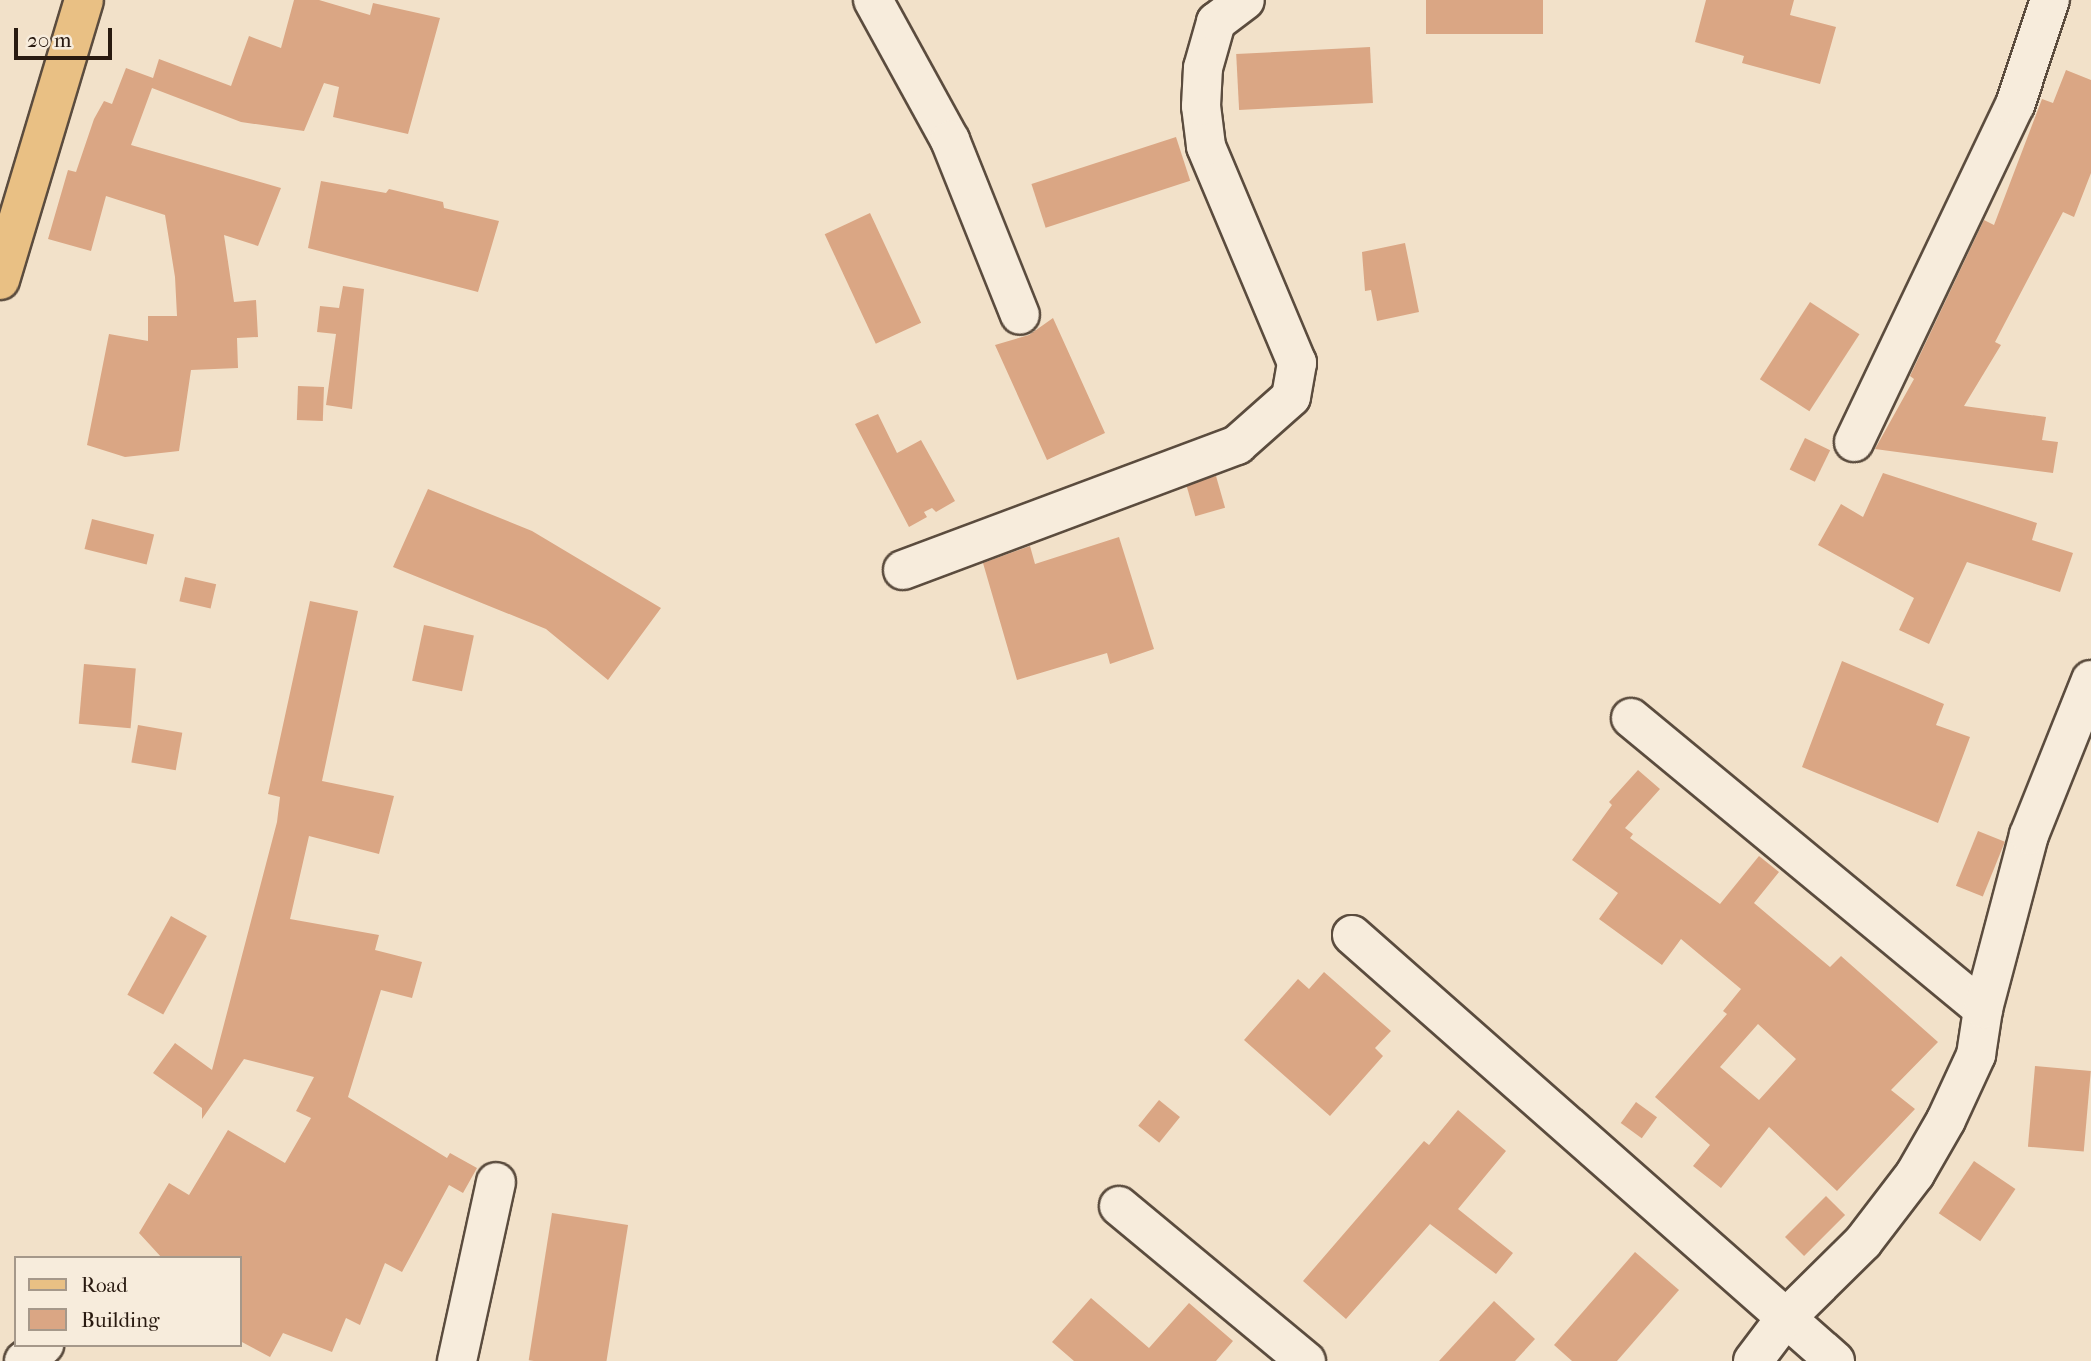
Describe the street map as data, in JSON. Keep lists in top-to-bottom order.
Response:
{
  "legend": ["Road", "Building"],
  "scale_bar": "20 m"
}
